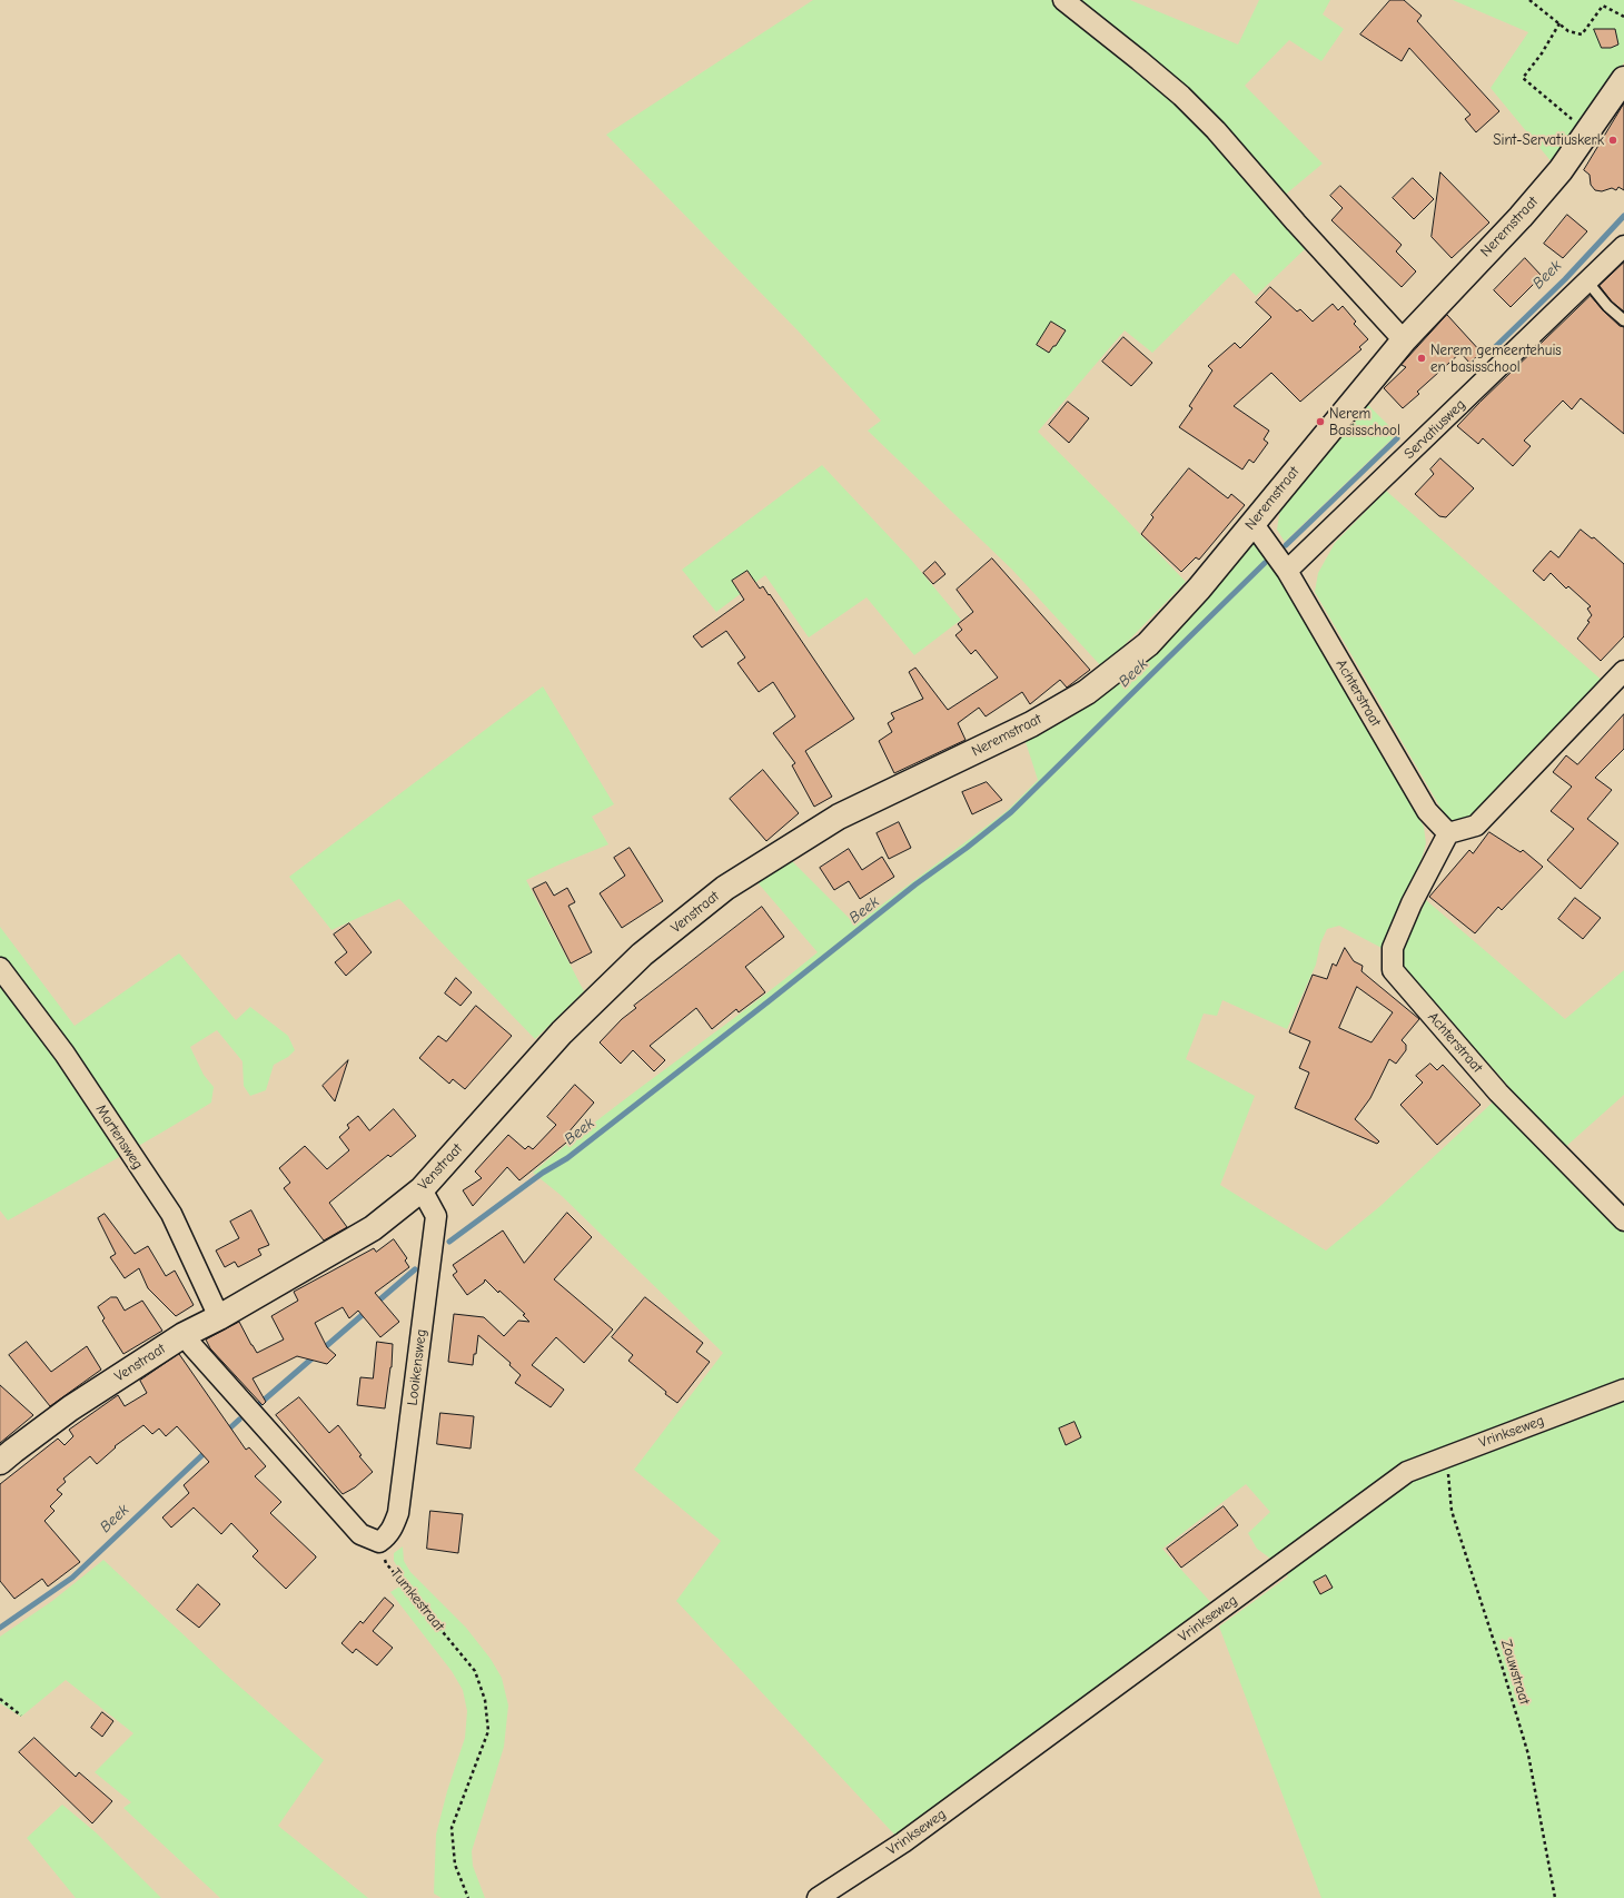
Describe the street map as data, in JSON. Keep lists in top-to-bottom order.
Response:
{
  "streets": {
    "street": [
      "Neremstraat",
      "Servatiusweg",
      "Achterstraat",
      "Venstraat",
      "Martensweg",
      "Looikensweg",
      "Vrinkseweg"
    ],
    "path": ["Tumkestraat", "Zouwstraat"]
  },
  "crossings": [
    ["Neremstraat", "Venstraat"],
    ["Servatiusweg", "Achterstraat"],
    ["Venstraat", "Martensweg"],
    ["Venstraat", "Looikensweg"],
    ["Looikensweg", "Tumkestraat"],
    ["Vrinkseweg", "Zouwstraat"]
  ],
  "water": ["Beek"],
  "places": ["Sint-Servatiuskerk", "Nerem gemeentehuis en basisschool", "Nerem Basisschool"]
}
